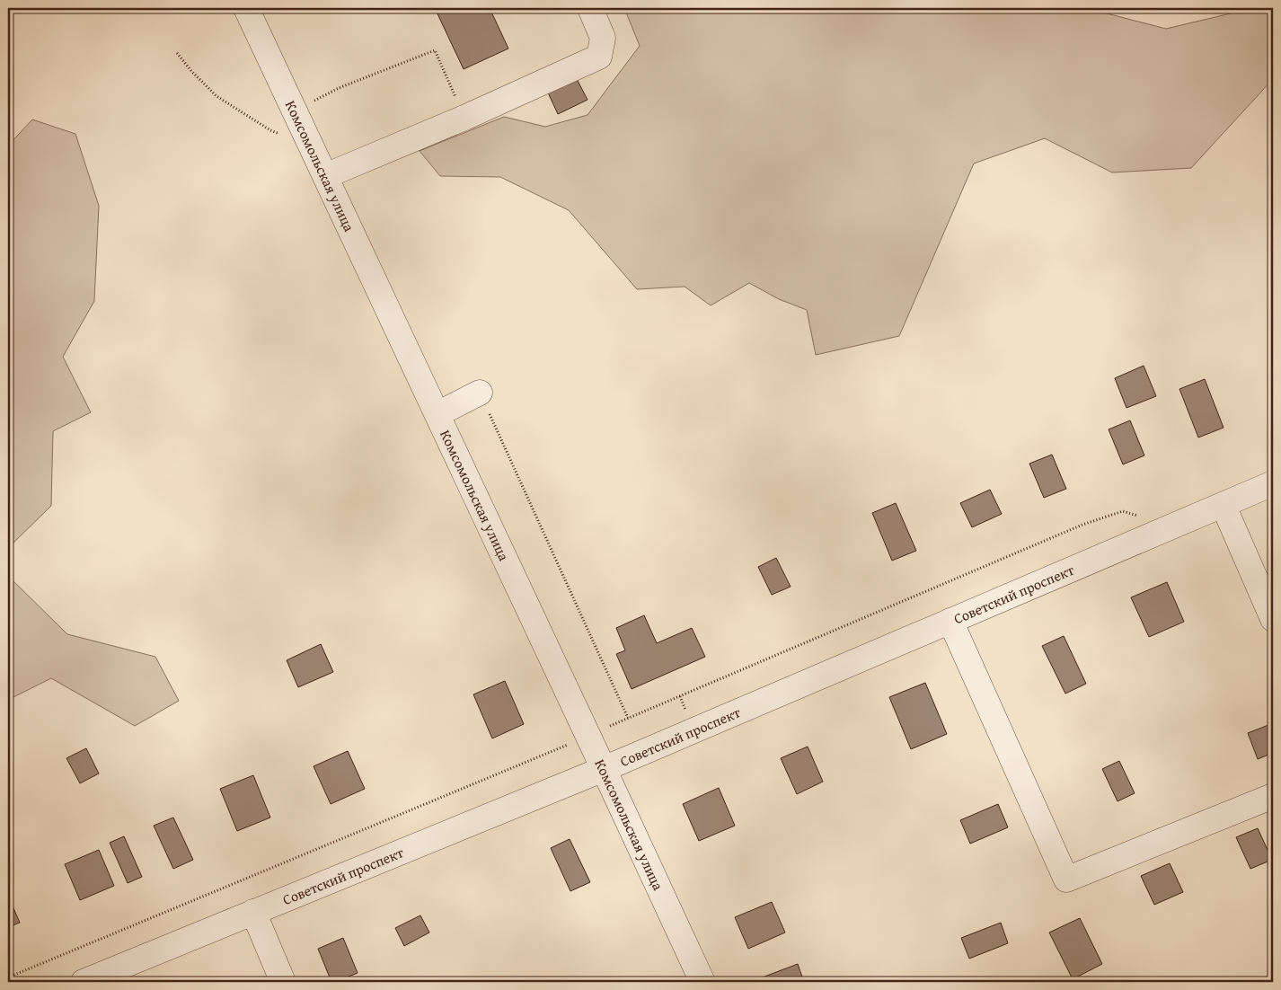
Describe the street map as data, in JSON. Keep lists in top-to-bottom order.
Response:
{
  "streets": {
    "street": ["Комсомольская улица", "Советский проспект"]
  },
  "crossings": [
    ["Комсомольская улица", "Советский проспект"]
  ]
}
